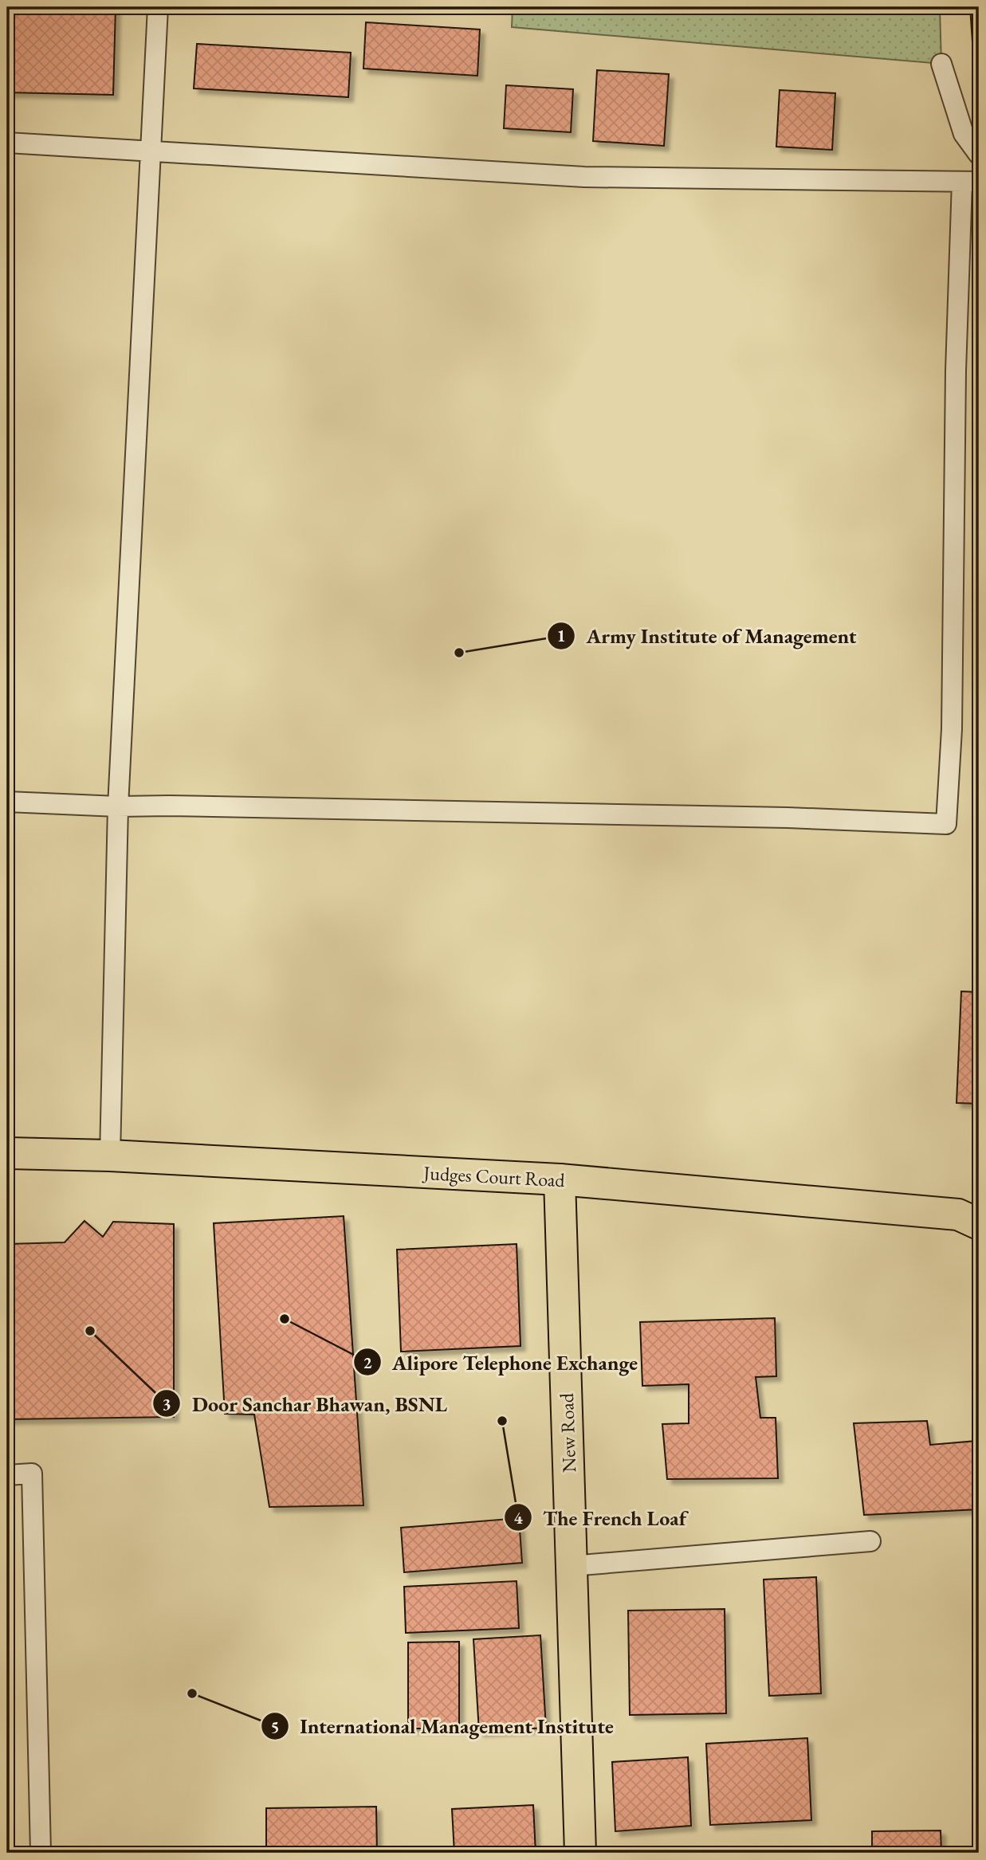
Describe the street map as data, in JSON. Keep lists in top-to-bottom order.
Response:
{
  "streets": {
    "main road": ["Judges Court Road", "New Road"]
  },
  "crossings": [
    ["Judges Court Road", "New Road"]
  ],
  "places": [
    "Army Institute of Management",
    "Alipore Telephone Exchange",
    "Door Sanchar Bhawan, BSNL",
    "The French Loaf",
    "International Management Institute"
  ]
}
